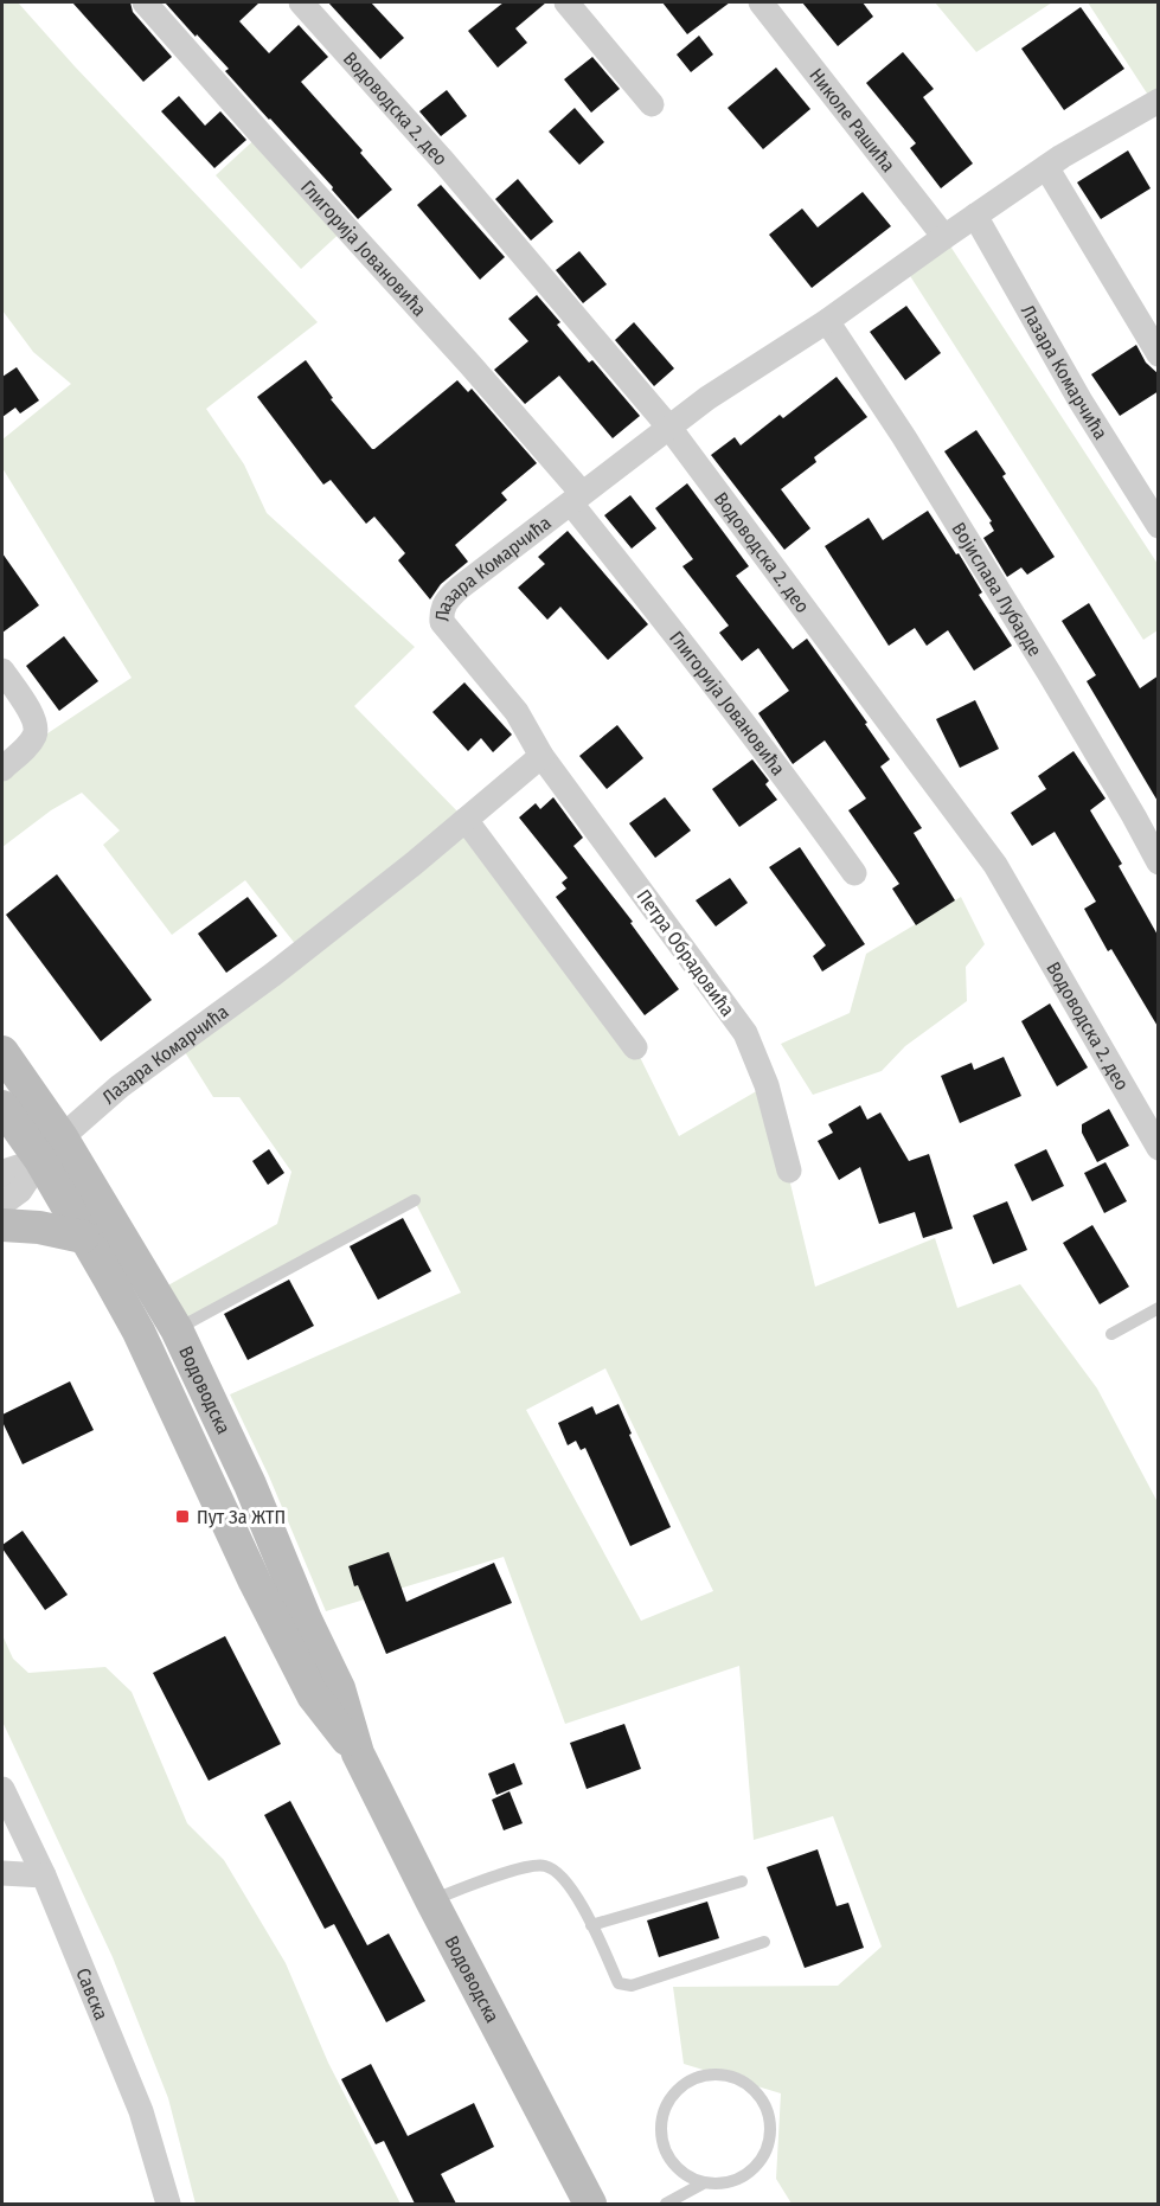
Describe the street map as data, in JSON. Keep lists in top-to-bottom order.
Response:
{
  "streets": {
    "main road": ["Водоводска"],
    "street": [
      "Водоводска 2. део",
      "Николе Рашића",
      "Глигорија Јовановића",
      "Лазара Комарчића",
      "Војислава Лубарде",
      "Петра Обрадовића",
      "Савска"
    ]
  },
  "crossings": [
    ["Водоводска 2. део", "Лазара Комарчића"],
    ["Николе Рашића", "Лазара Комарчића"],
    ["Глигорија Јовановића", "Лазара Комарчића"],
    ["Лазара Комарчића", "Војислава Лубарде"],
    ["Лазара Комарчића", "Петра Обрадовића"],
    ["Лазара Комарчића", "Водоводска"]
  ],
  "places": {
    "transit": ["Пут За ЖТП"]
  }
}
